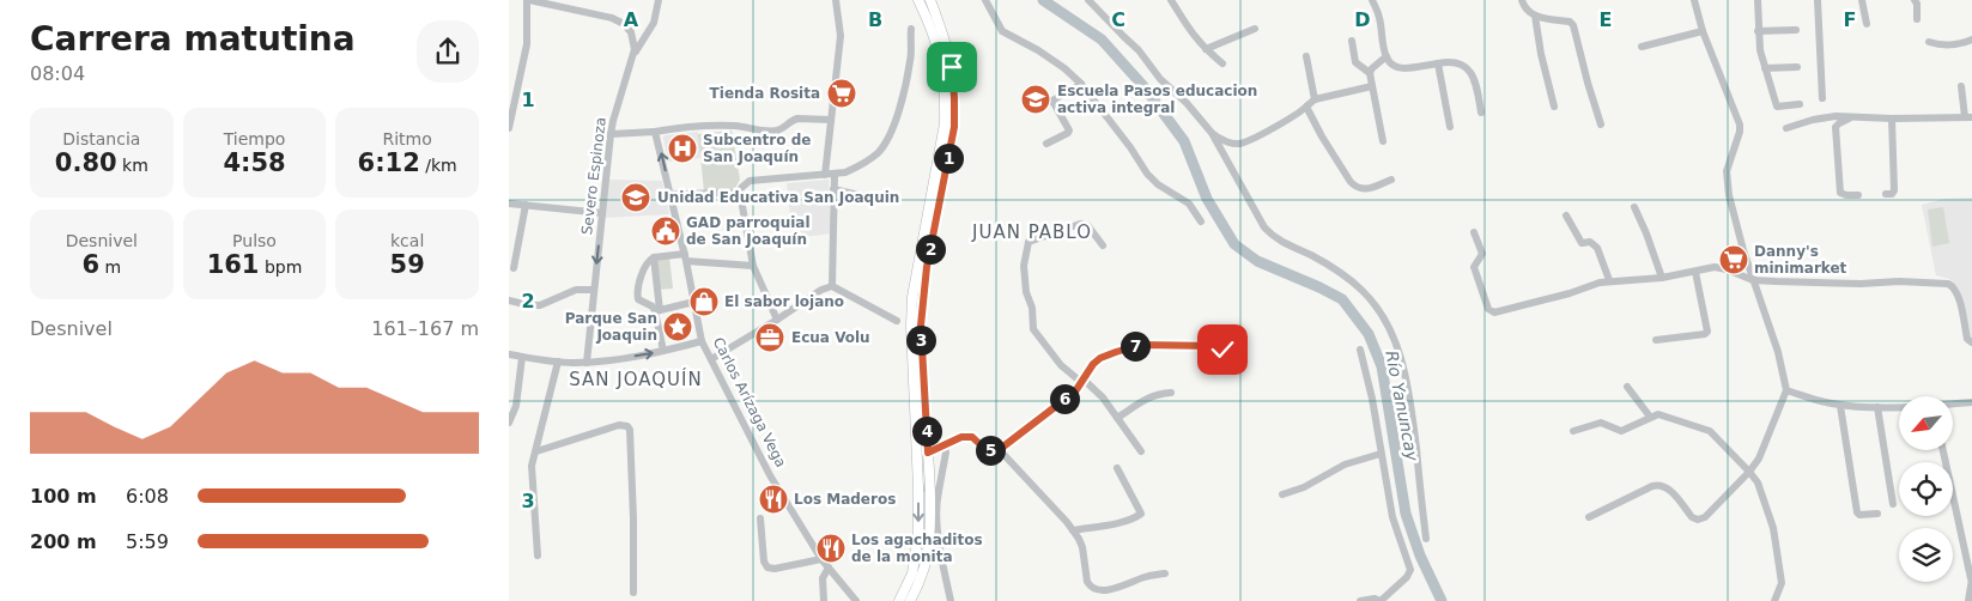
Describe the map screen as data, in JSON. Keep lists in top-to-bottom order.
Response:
{
  "streets": {
    "street": ["Severo Espinoza", "Carlos Arízaga Vega"]
  },
  "districts": ["JUAN PABLO", "SAN JOAQUÍN"],
  "water": ["Río Yanuncay"],
  "places": {
    "supermarket": ["Tienda Rosita", "Danny's minimarket"],
    "school or university": ["Escuela Pasos educacion activa integral", "Unidad Educativa San Joaquin"],
    "hospital": ["Subcentro de San Joaquín"],
    "public building": ["GAD parroquial de San Joaquín"],
    "shop": ["El sabor lojano"],
    "place": ["Parque San Joaquin"],
    "office": ["Ecua Volu"],
    "restaurant": ["Los Maderos", "Los agachaditos de la monita"]
  },
  "north": "bottom left",
  "page": {
    "heading": ["Carrera matutina", "08:04"],
    "stats": [
      ["Distancia", "0.80 km"],
      ["Tiempo", "4:58"],
      ["Ritmo", "6:12 /km"],
      ["Desnivel", "6 m"],
      ["Pulso", "161 bpm"],
      ["kcal", "59"]
    ],
    "pins": [
      "1",
      "2",
      "3",
      "7",
      "6",
      "4",
      "5"
    ],
    "chart": ["Desnivel", "161–167 m"],
    "list": [
      {
        "name": "100 m",
        "note": "6:08"
      },
      {
        "name": "200 m",
        "note": "5:59"
      }
    ]
  },
  "grid": {
    "columns": [
      "A",
      "B",
      "C",
      "D",
      "E",
      "F"
    ],
    "rows": ["1", "2", "3"]
  }
}
